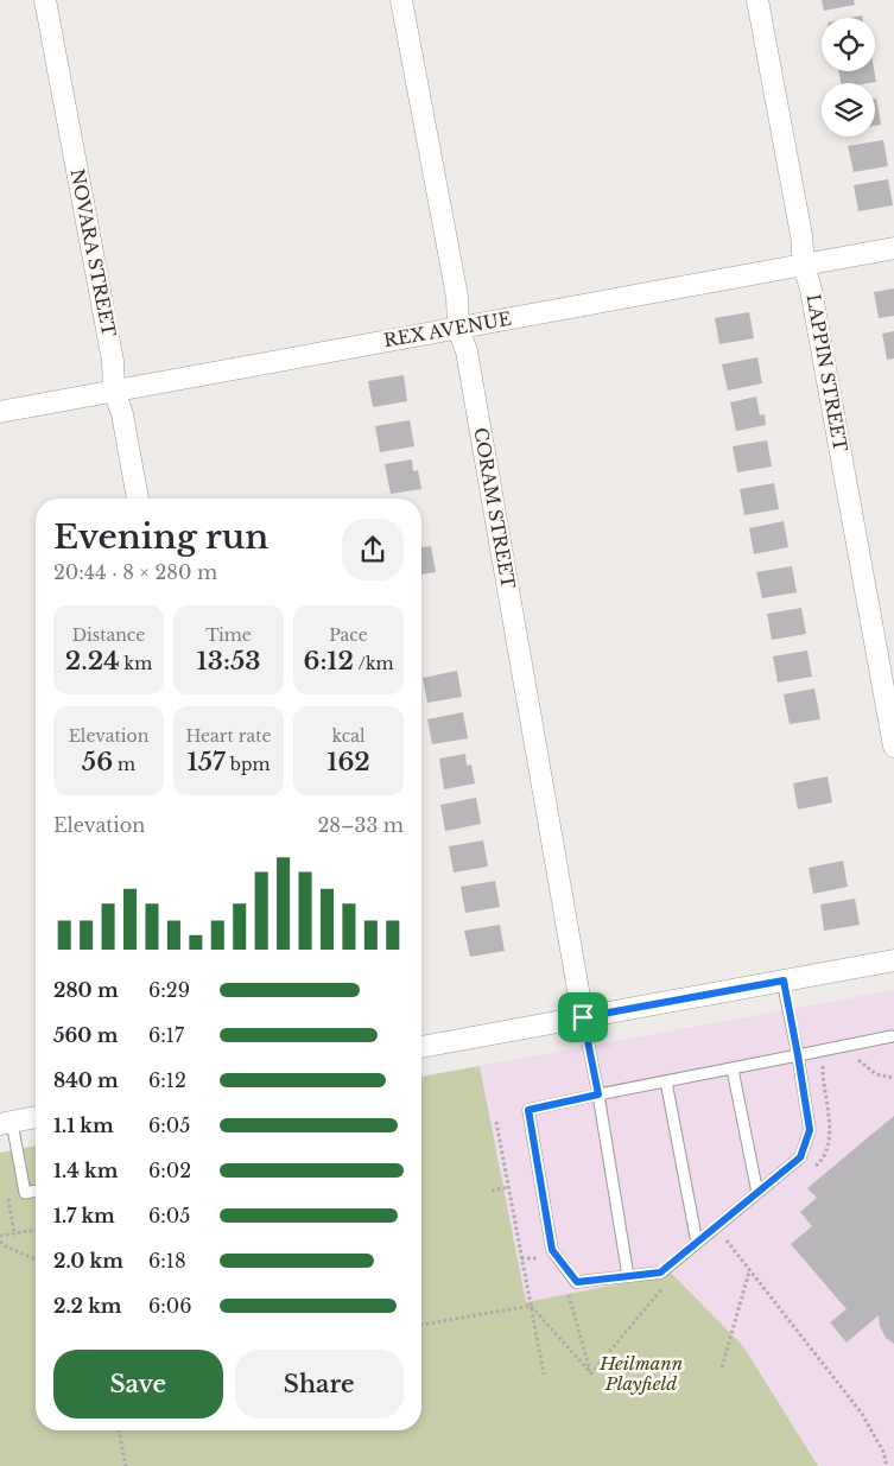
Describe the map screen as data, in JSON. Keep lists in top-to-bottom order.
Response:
{
  "streets": {
    "street": [
      "NOVARA STREET",
      "REX AVENUE",
      "LAPPIN STREET",
      "CORAM STREET"
    ]
  },
  "crossings": [
    ["NOVARA STREET", "REX AVENUE"],
    ["REX AVENUE", "LAPPIN STREET"],
    ["REX AVENUE", "CORAM STREET"]
  ],
  "parks": ["Heilmann Playfield"],
  "page": {
    "heading": ["Evening run", "20:44 · 8 × 280 m"],
    "stats": [
      ["Distance", "2.24 km"],
      ["Time", "13:53"],
      ["Pace", "6:12 /km"],
      ["Elevation", "56 m"],
      ["Heart rate", "157 bpm"],
      ["kcal", "162"]
    ],
    "chart": ["Elevation", "28–33 m"],
    "list": [
      {
        "name": "280 m",
        "note": "6:29"
      },
      {
        "name": "560 m",
        "note": "6:17"
      },
      {
        "name": "840 m",
        "note": "6:12"
      },
      {
        "name": "1.1 km",
        "note": "6:05"
      },
      {
        "name": "1.4 km",
        "note": "6:02"
      },
      {
        "name": "1.7 km",
        "note": "6:05"
      },
      {
        "name": "2.0 km",
        "note": "6:18"
      },
      {
        "name": "2.2 km",
        "note": "6:06"
      }
    ],
    "buttons": ["Save", "Share"]
  }
}
